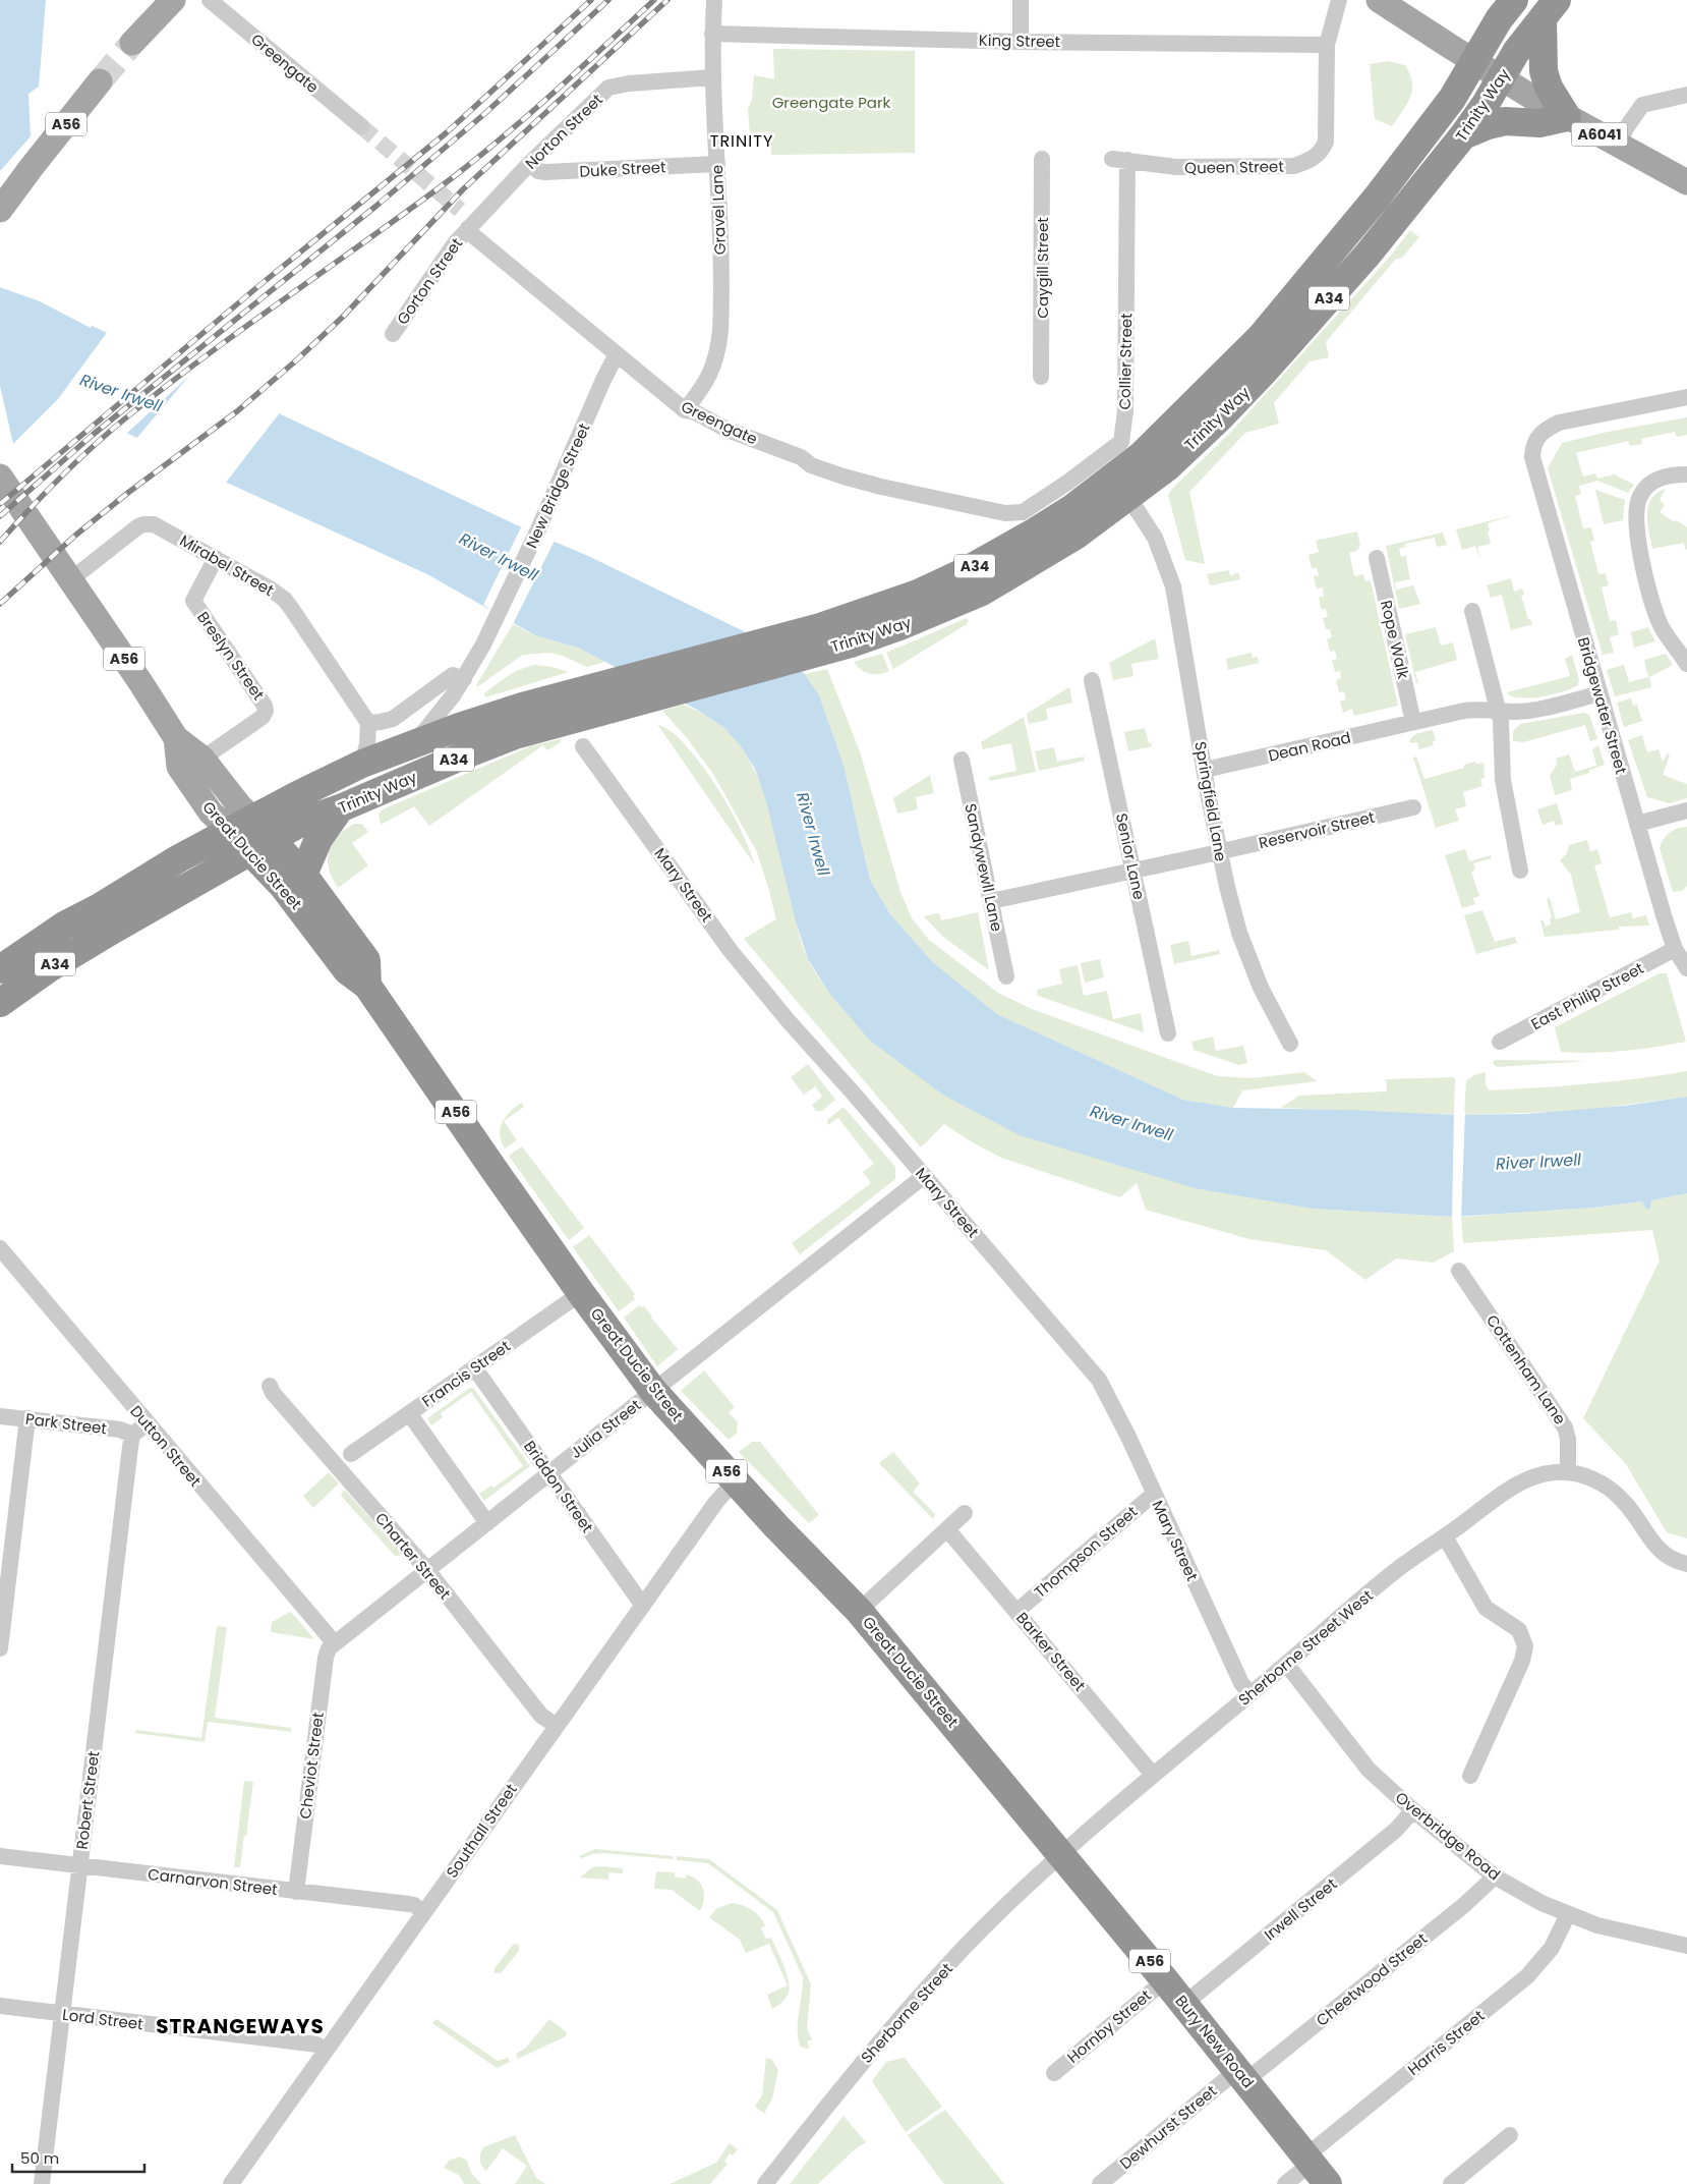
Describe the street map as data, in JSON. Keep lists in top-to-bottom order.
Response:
{
  "streets": {
    "highway": [
      "Trinity Way",
      "A56",
      "A34",
      "Great Ducie Street",
      "Bury New Road"
    ],
    "main road": ["A6041"],
    "street": [
      "King Street",
      "Greengate",
      "Norton Street",
      "Queen Street",
      "Duke Street",
      "Gravel Lane",
      "Caygill Street",
      "Gorton Street",
      "Collier Street",
      "New Bridge Street",
      "Mirabel Street",
      "Rope Walk",
      "Breslyn Street",
      "Bridgewater Street",
      "Dean Road",
      "Springfield Lane",
      "Reservoir Street",
      "Senior Lane",
      "Sandywewll Lane",
      "Mary Street",
      "East Philip Street",
      "Cottenham Lane",
      "Francis Street",
      "Park Street",
      "Julia Street",
      "Dutton Street",
      "Briddon Street",
      "Thompson Street",
      "Charter Street",
      "Sherborne Street West",
      "Barker Street",
      "Cheviot Street",
      "Robert Street",
      "Southall Street",
      "Overbridge Road",
      "Carnarvon Street",
      "Irwell Street",
      "Cheetwood Street",
      "Sherborne Street",
      "Lord Street",
      "Hornby Street",
      "Harris Street",
      "Dewhurst Street"
    ]
  },
  "crossings": [
    ["King Street", "Queen Street"],
    ["King Street", "Gravel Lane"],
    ["Greengate", "Norton Street"],
    ["Greengate", "Gravel Lane"],
    ["Greengate", "Gorton Street"],
    ["Greengate", "Collier Street"],
    ["Greengate", "New Bridge Street"],
    ["Trinity Way", "A6041"],
    ["Trinity Way", "New Bridge Street"],
    ["Trinity Way", "Springfield Lane"],
    ["Trinity Way", "Great Ducie Street"],
    ["A56", "Mirabel Street"],
    ["A56", "Great Ducie Street"],
    ["Norton Street", "Duke Street"],
    ["Norton Street", "Gravel Lane"],
    ["Norton Street", "Gorton Street"],
    ["Queen Street", "Collier Street"],
    ["Duke Street", "Gravel Lane"],
    ["Mirabel Street", "Breslyn Street"],
    ["Mirabel Street", "Great Ducie Street"],
    ["Rope Walk", "Dean Road"],
    ["Breslyn Street", "Great Ducie Street"],
    ["Bridgewater Street", "Dean Road"],
    ["Bridgewater Street", "East Philip Street"],
    ["Dean Road", "Springfield Lane"],
    ["Springfield Lane", "Reservoir Street"],
    ["Reservoir Street", "Senior Lane"],
    ["Reservoir Street", "Sandywewll Lane"],
    ["Great Ducie Street", "Francis Street"],
    ["Great Ducie Street", "Julia Street"],
    ["Great Ducie Street", "Sherborne Street West"],
    ["Great Ducie Street", "Southall Street"],
    ["Great Ducie Street", "Sherborne Street"],
    ["Great Ducie Street", "Bury New Road"],
    ["Mary Street", "Julia Street"],
    ["Mary Street", "Thompson Street"],
    ["Mary Street", "Sherborne Street West"],
    ["Cottenham Lane", "Sherborne Street West"],
    ["Francis Street", "Briddon Street"],
    ["Park Street", "Robert Street"],
    ["Julia Street", "Dutton Street"],
    ["Julia Street", "Briddon Street"],
    ["Julia Street", "Charter Street"],
    ["Julia Street", "Cheviot Street"],
    ["Dutton Street", "Cheviot Street"],
    ["Briddon Street", "Southall Street"],
    ["Thompson Street", "Barker Street"],
    ["Charter Street", "Southall Street"],
    ["Sherborne Street West", "Barker Street"],
    ["Sherborne Street West", "Overbridge Road"],
    ["Sherborne Street West", "Sherborne Street"],
    ["Sherborne Street West", "Bury New Road"],
    ["Cheviot Street", "Carnarvon Street"],
    ["Robert Street", "Carnarvon Street"],
    ["Robert Street", "Lord Street"],
    ["Southall Street", "Carnarvon Street"],
    ["Southall Street", "Lord Street"],
    ["Overbridge Road", "Irwell Street"],
    ["Overbridge Road", "Cheetwood Street"],
    ["Overbridge Road", "Harris Street"],
    ["Irwell Street", "Bury New Road"],
    ["Cheetwood Street", "Bury New Road"],
    ["Cheetwood Street", "Dewhurst Street"],
    ["Sherborne Street", "Bury New Road"],
    ["Hornby Street", "Bury New Road"],
    ["Bury New Road", "Harris Street"],
    ["Bury New Road", "Dewhurst Street"]
  ],
  "districts": ["TRINITY", "STRANGEWAYS"],
  "water": ["River Irwell"],
  "parks": ["Greengate Park"],
  "scale_bar": "50 m"
}
